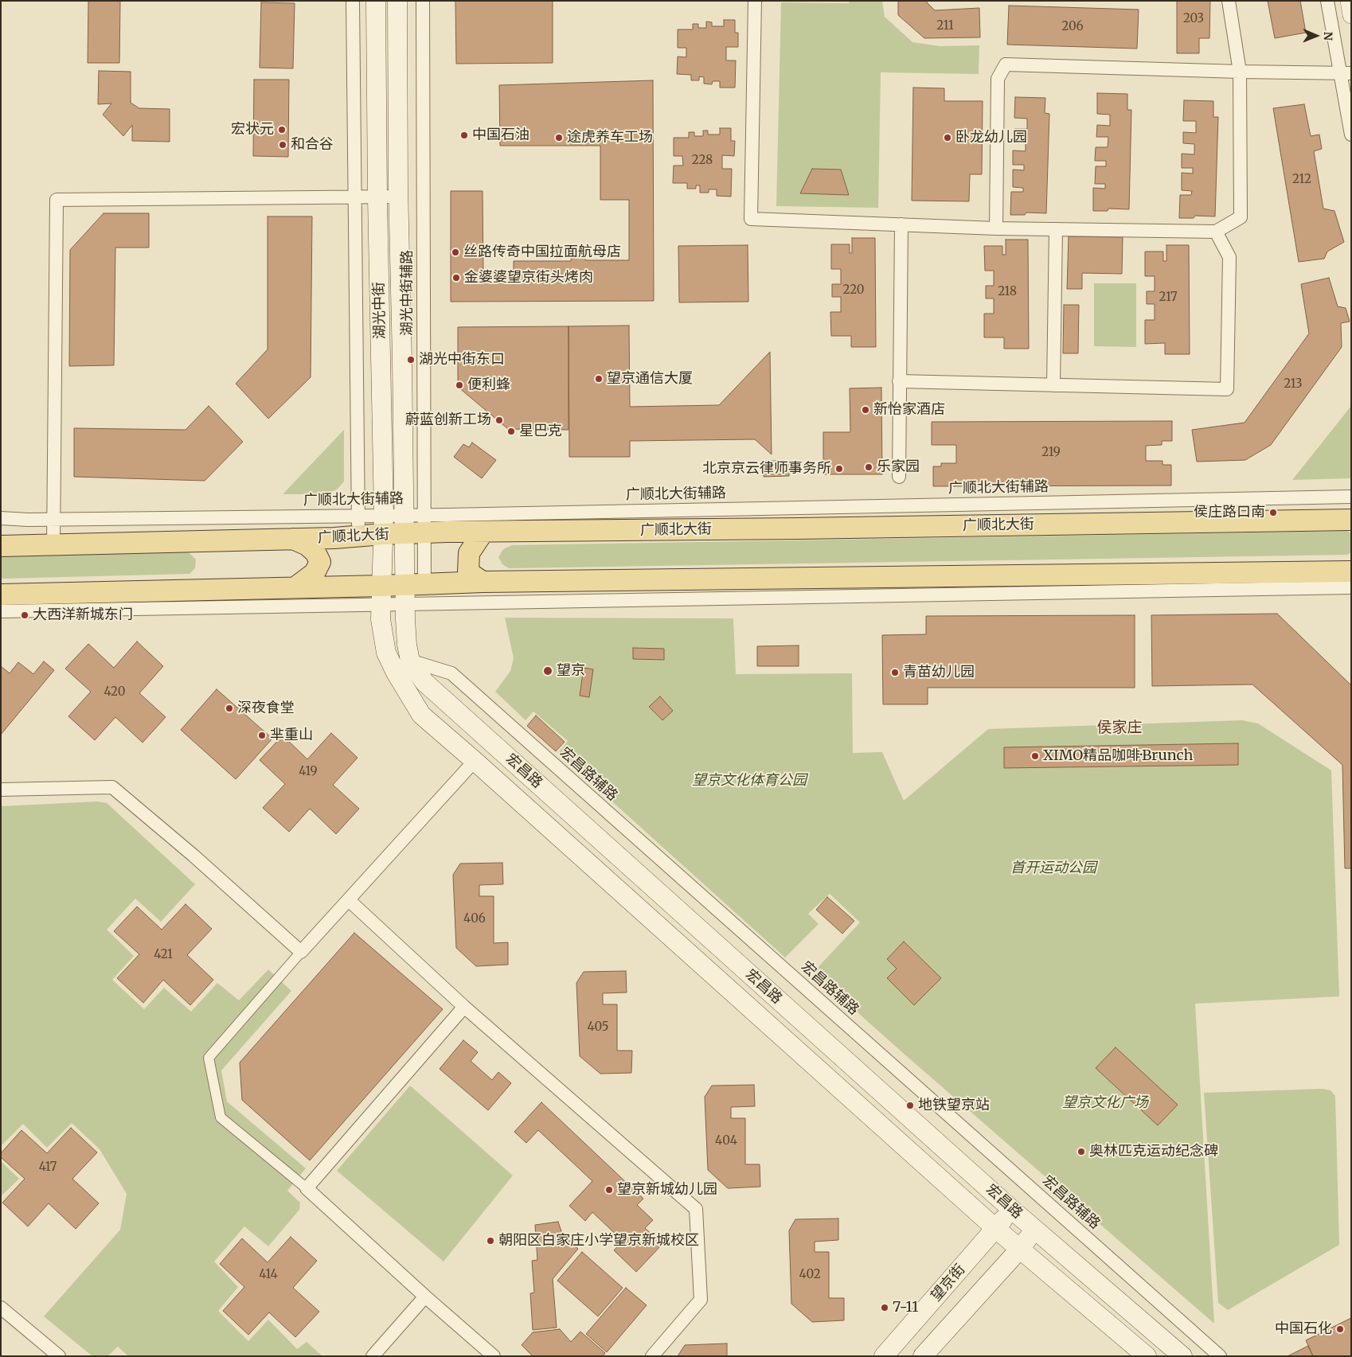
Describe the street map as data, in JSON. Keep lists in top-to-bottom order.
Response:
{
  "streets": {
    "main road": [
      "湖光中街",
      "广顺北大街",
      "宏昌路",
      "望京街"
    ],
    "street": ["湖光中街辅路", "广顺北大街辅路", "宏昌路辅路"]
  },
  "crossings": [
    ["湖光中街辅路", "湖光中街"],
    ["湖光中街辅路", "广顺北大街辅路"],
    ["湖光中街辅路", "广顺北大街"],
    ["湖光中街辅路", "宏昌路"],
    ["湖光中街", "广顺北大街"],
    ["湖光中街", "宏昌路"],
    ["广顺北大街辅路", "广顺北大街"],
    ["宏昌路", "宏昌路辅路"],
    ["宏昌路", "望京街"]
  ],
  "districts": ["侯家庄"],
  "parks": ["望京文化体育公园", "首开运动公园", "望京文化广场"],
  "places": [
    "宏状元",
    "中国石油",
    "途虎养车工场",
    "卧龙幼儿园",
    "和合谷",
    "丝路传奇中国拉面航母店",
    "金婆婆望京街头烤肉",
    "湖光中街东口",
    "望京通信大厦",
    "便利蜂",
    "新怡家酒店",
    "蔚蓝创新工场",
    "星巴克",
    "乐家园",
    "北京京云律师事务所",
    "侯庄路口南",
    "大西洋新城东门",
    "望京",
    "青苗幼儿园",
    "深夜食堂",
    "芈重山",
    "XIMO精品咖啡·Brunch",
    "地铁望京站",
    "奥林匹克运动纪念碑",
    "望京新城幼儿园",
    "朝阳区白家庄小学望京新城校区",
    "7-11",
    "中国石化"
  ],
  "house_numbers": [
    "203",
    "211",
    "206",
    "228",
    "212",
    "220",
    "218",
    "217",
    "213",
    "219",
    "420",
    "419",
    "406",
    "421",
    "405",
    "404",
    "417",
    "414",
    "402"
  ],
  "north": "right"
}
